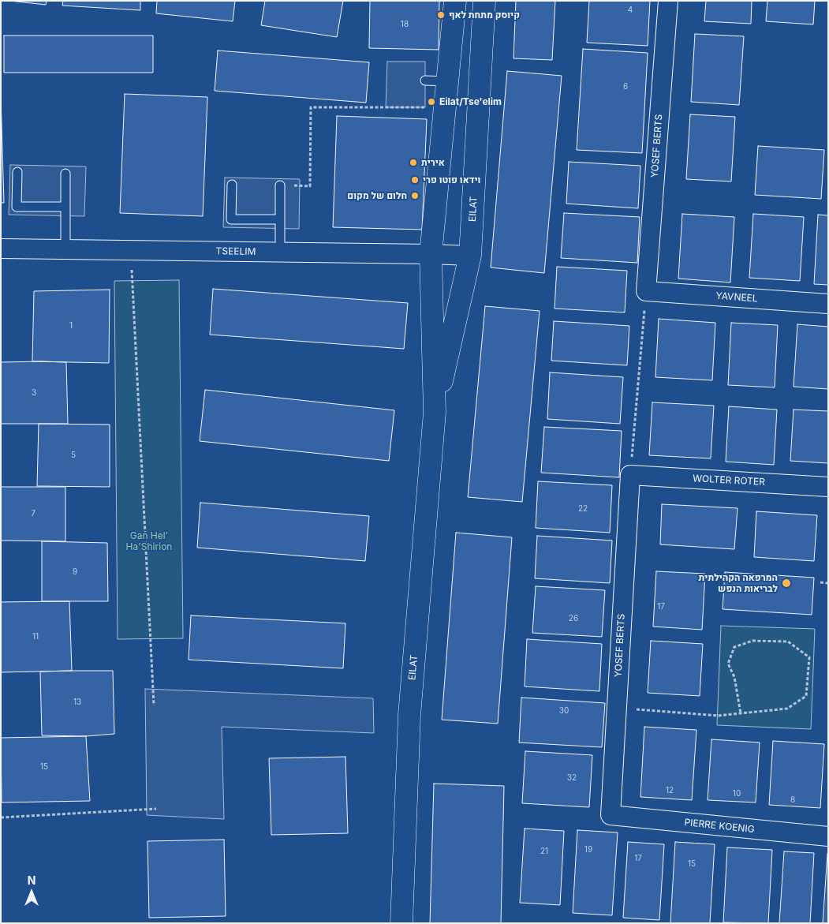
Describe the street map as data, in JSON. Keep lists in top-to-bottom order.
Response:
{
  "streets": {
    "street": [
      "YOSEF BERTS",
      "EILAT",
      "TSEELIM",
      "YAVNEEL",
      "WOLTER ROTER",
      "PIERRE KOENIG"
    ]
  },
  "crossings": [
    ["YOSEF BERTS", "YAVNEEL"],
    ["YOSEF BERTS", "WOLTER ROTER"],
    ["YOSEF BERTS", "PIERRE KOENIG"],
    ["EILAT", "TSEELIM"]
  ],
  "parks": ["Gan Hel' Ha'Shirion"],
  "places": [
    "קיוסק מתחת לאף",
    "Eilat/Tse'elim",
    "אירית",
    "וידאו פוטו פרי",
    "חלום של מקום",
    "המרפאה הקהילתית לבריאות הנפש"
  ],
  "house_numbers": [
    "4",
    "18",
    "6",
    "1",
    "3",
    "5",
    "22",
    "7",
    "9",
    "17",
    "26",
    "11",
    "13",
    "30",
    "15",
    "32",
    "12",
    "10",
    "8",
    "19",
    "21",
    "17",
    "15"
  ],
  "north": "top"
}
